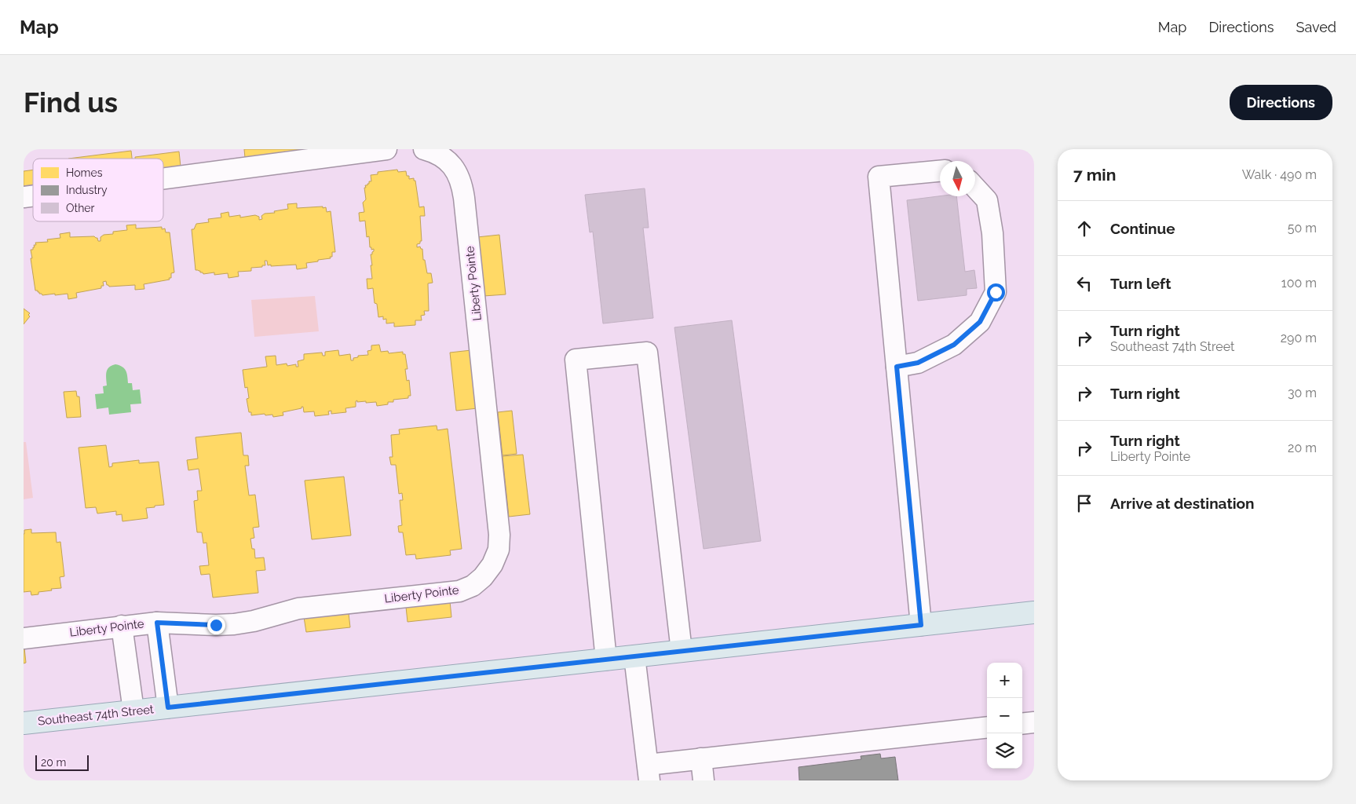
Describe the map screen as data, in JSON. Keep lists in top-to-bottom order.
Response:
{
  "streets": {
    "main road": ["Southeast 74th Street"],
    "street": ["Liberty Pointe"]
  },
  "legend": ["Homes", "Industry", "Other"],
  "scale_bar": "20 m",
  "north": "bottom",
  "page": {
    "header": "Map",
    "nav": ["Map", "Directions", "Saved"],
    "buttons": "Directions",
    "title": "Find us",
    "heading": ["7 min", "Walk · 490 m"],
    "list": [
      ["Continue", "50 m"],
      ["Turn left", "100 m"],
      ["Turn right", "Southeast 74th Street", "290 m"],
      ["Turn right", "30 m"],
      ["Turn right", "Liberty Pointe", "20 m"],
      "Arrive at destination"
    ],
    "map_buttons": ["+", "−"],
    "scale": "20 m"
  }
}
